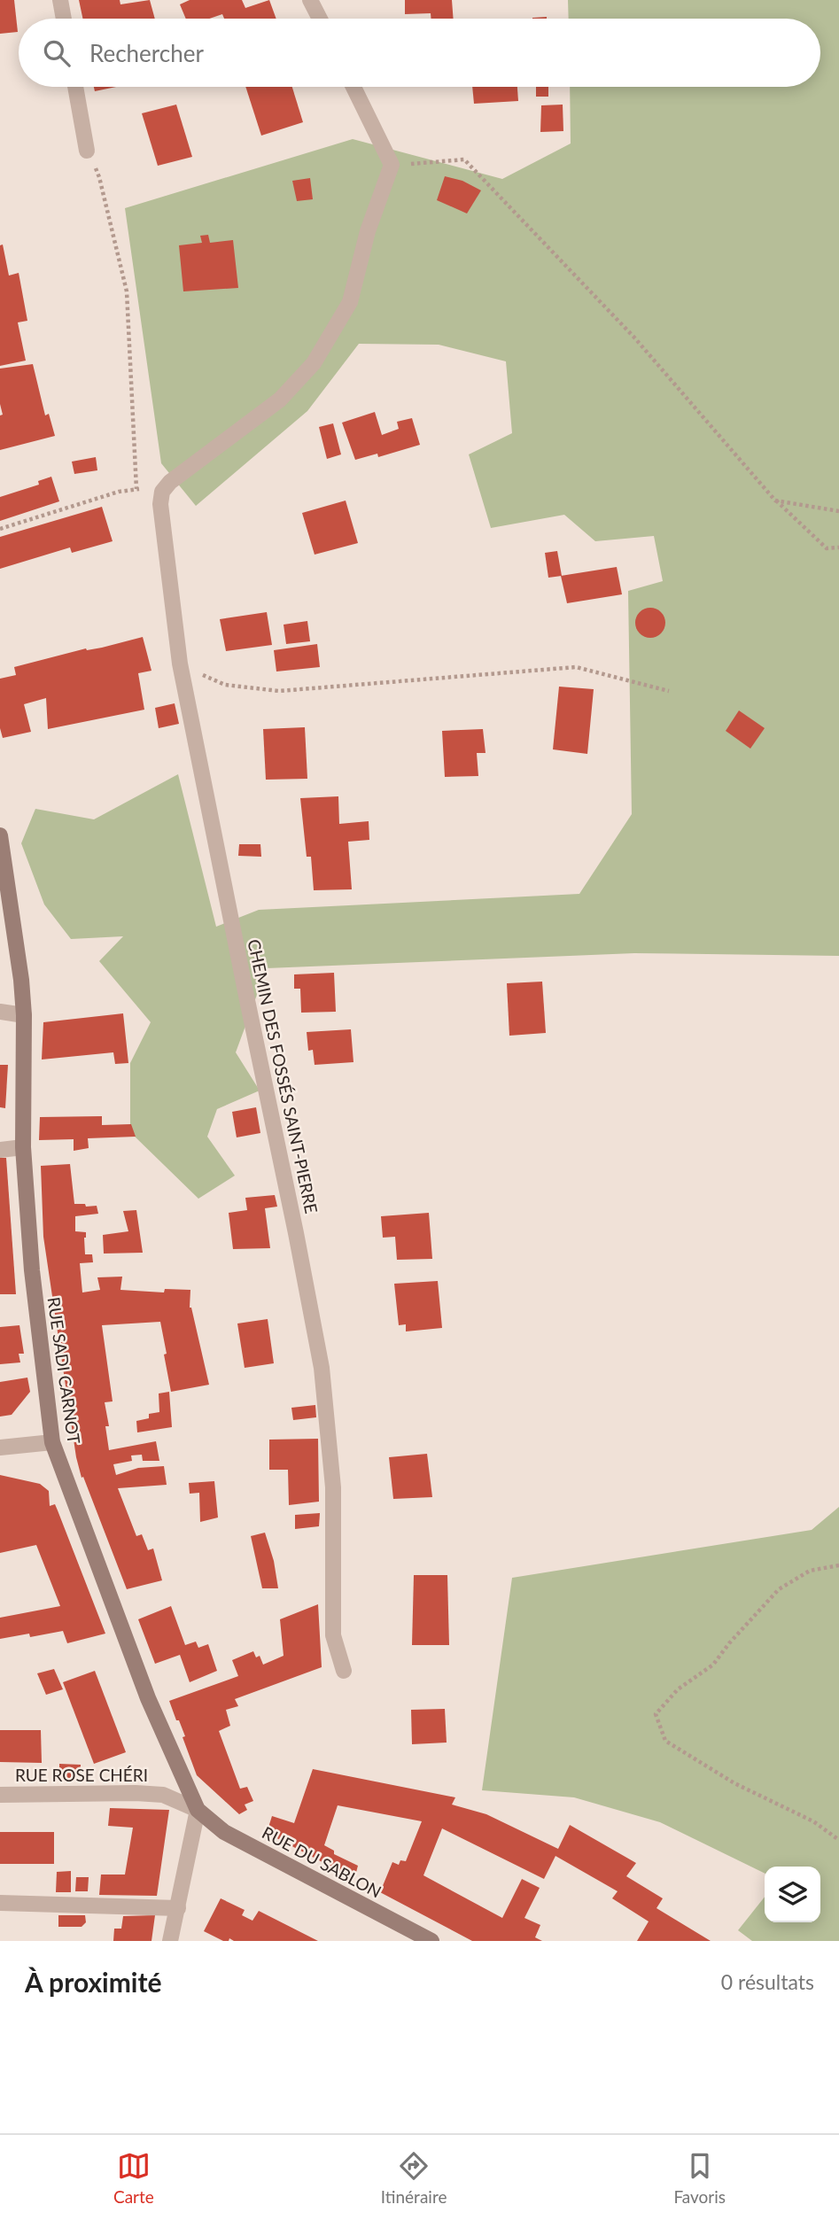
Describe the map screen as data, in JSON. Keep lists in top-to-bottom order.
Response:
{
  "streets": {
    "main road": ["RUE SADI CARNOT", "RUE DU SABLON"],
    "street": ["CHEMIN DES FOSSÉS SAINT-PIERRE", "RUE ROSE CHÉRI"]
  },
  "crossings": [
    ["RUE SADI CARNOT", "RUE ROSE CHÉRI"],
    ["RUE SADI CARNOT", "RUE DU SABLON"],
    ["RUE ROSE CHÉRI", "RUE DU SABLON"]
  ],
  "page": {
    "search": "Rechercher",
    "heading": ["À proximité", "0 résultats"],
    "nav": ["Carte", "Itinéraire", "Favoris"]
  }
}
